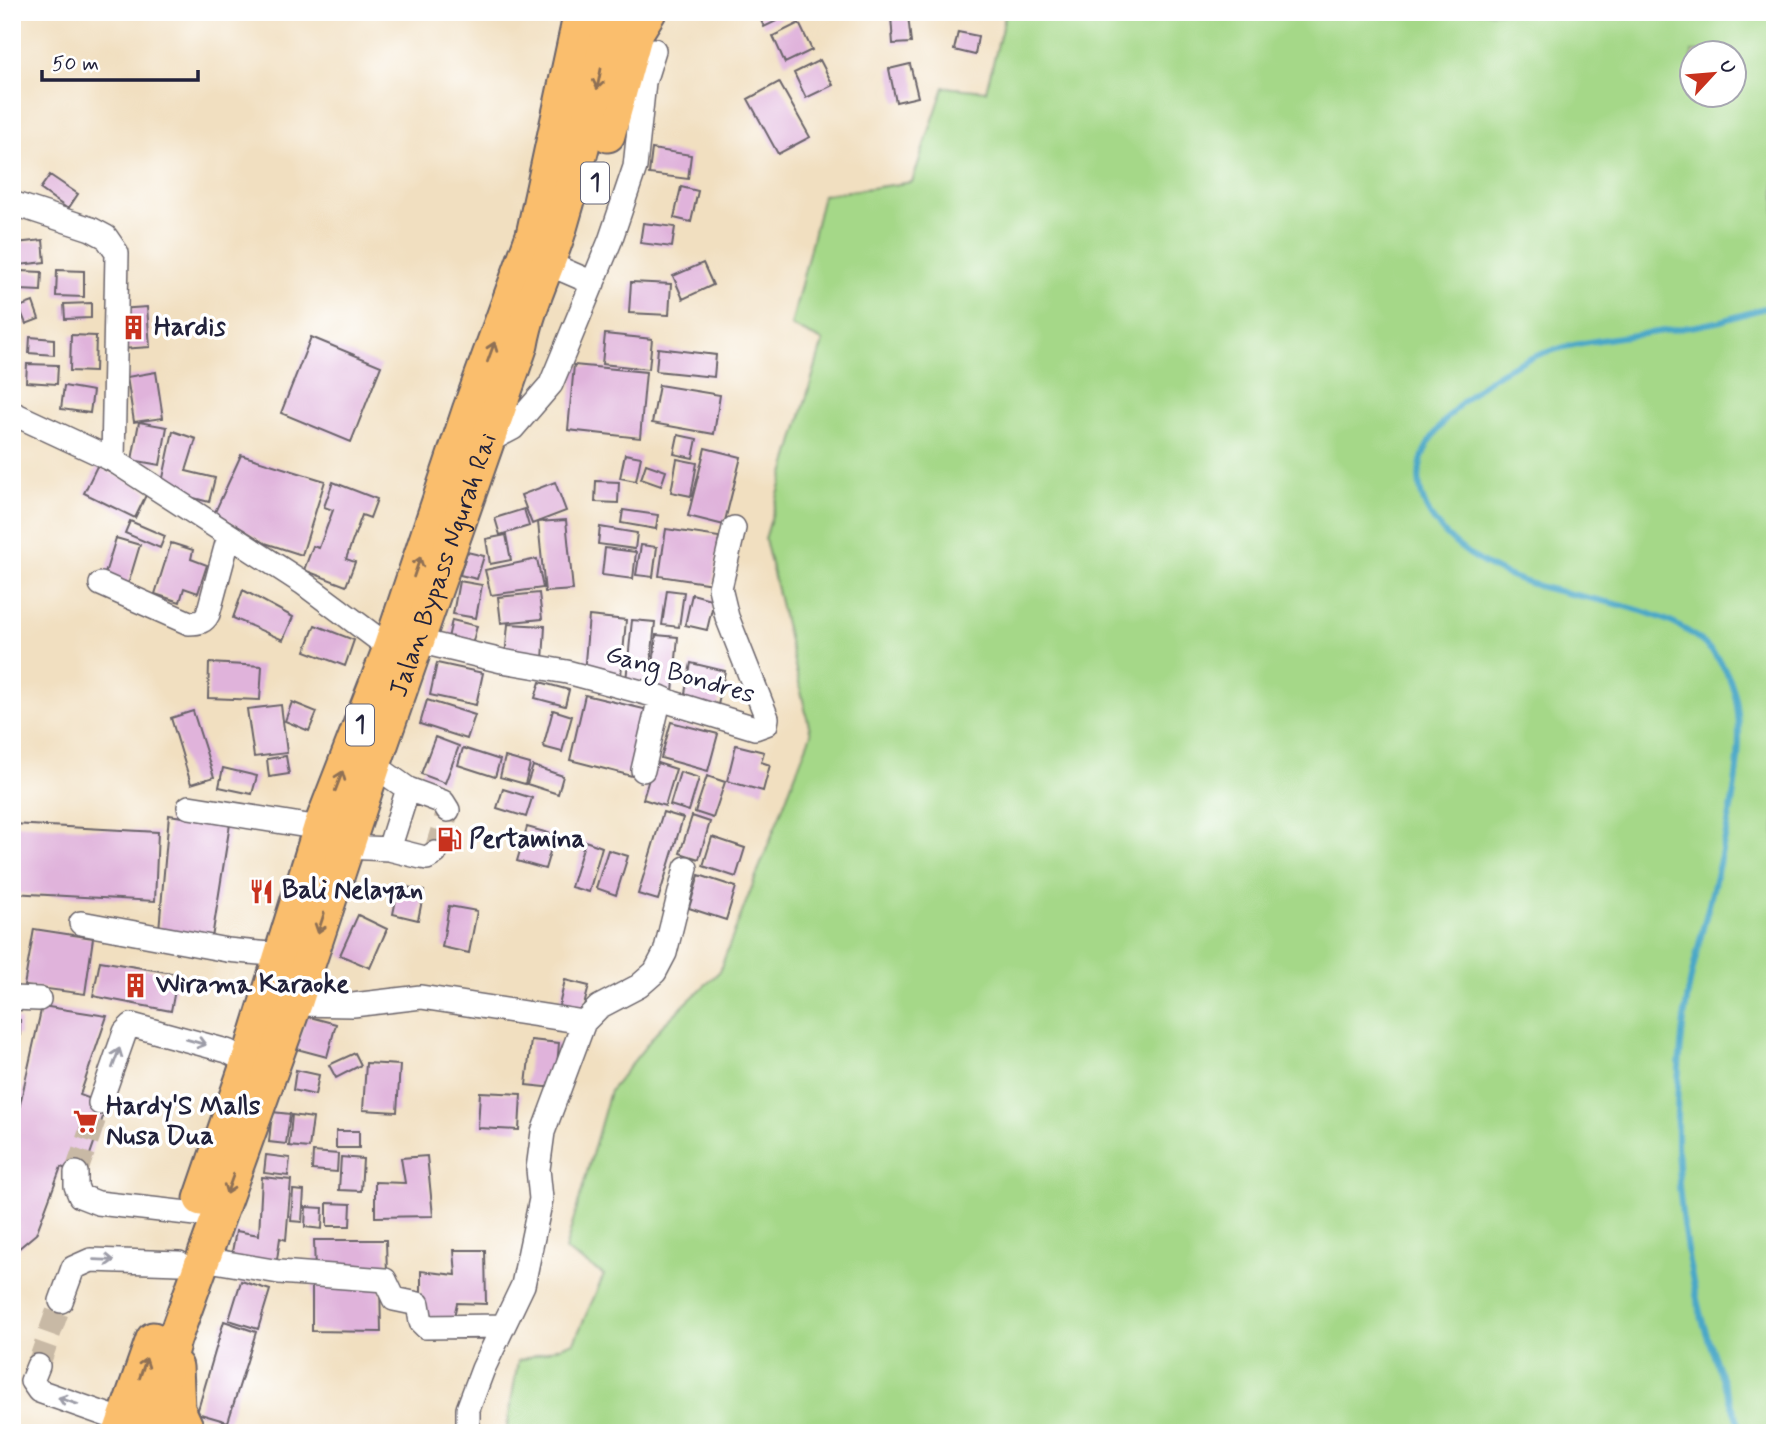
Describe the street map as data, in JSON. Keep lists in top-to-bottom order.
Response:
{
  "streets": {
    "highway": ["1", "Jalan Bypass Ngurah Rai"],
    "street": ["Gang Bondres"]
  },
  "crossings": [
    ["1", "Jalan Bypass Ngurah Rai"],
    ["Jalan Bypass Ngurah Rai", "Gang Bondres"]
  ],
  "places": {
    "building": ["Hardis", "Wirama Karaoke"],
    "fuel station": ["Pertamina"],
    "restaurant": ["Bali Nelayan"],
    "supermarket": ["Hardy'S Malls Nusa Dua"]
  },
  "scale_bar": "50 m",
  "north": "top right"
}
